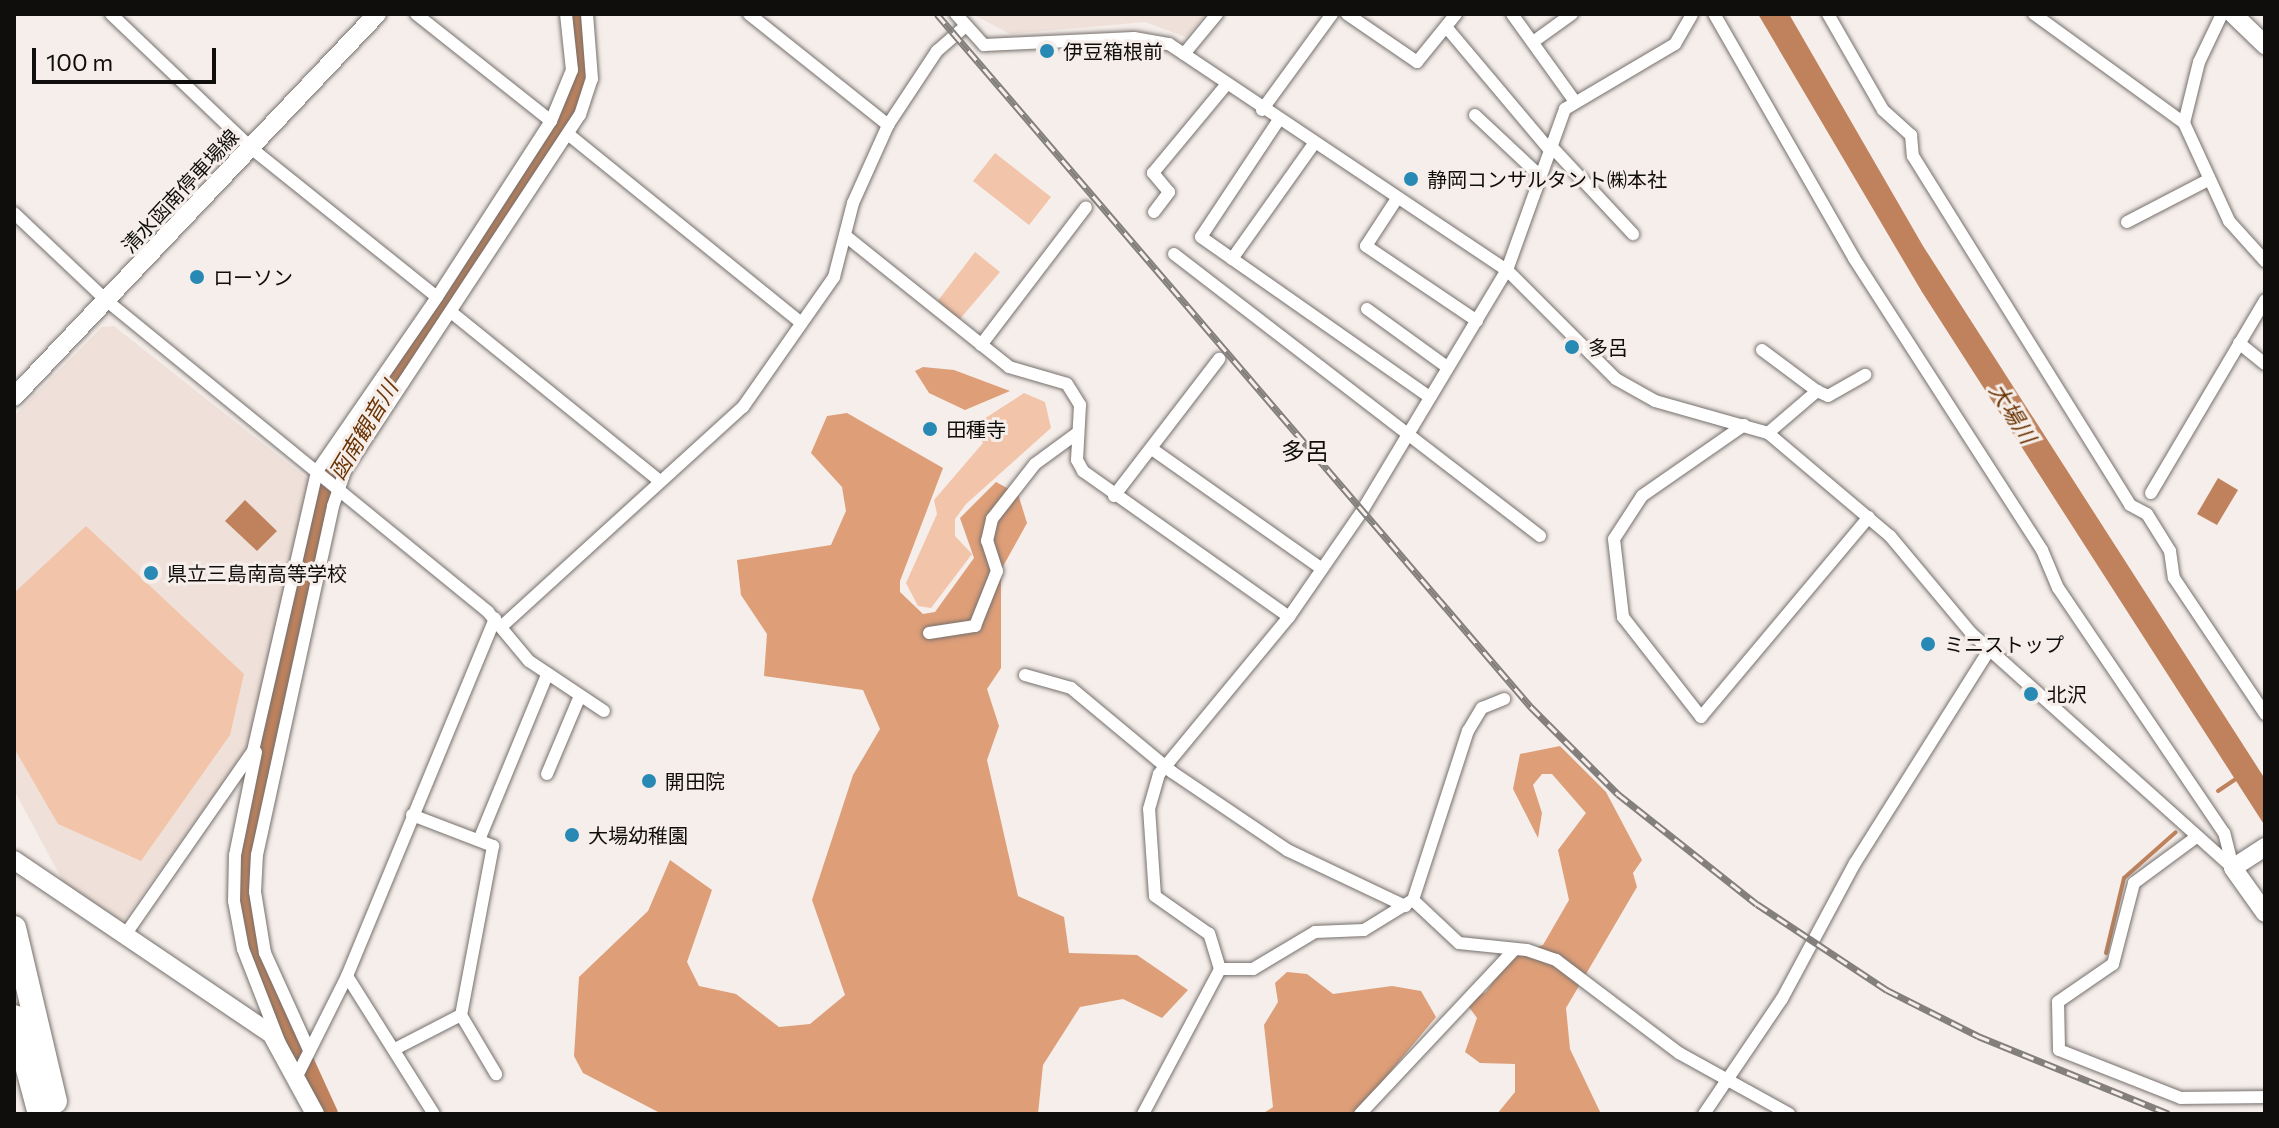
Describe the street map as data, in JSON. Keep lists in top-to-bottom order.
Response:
{
  "streets": {
    "street": ["清水函南停車場線"]
  },
  "districts": ["多呂"],
  "water": ["大場川", "函南観音川"],
  "places": [
    "伊豆箱根前",
    "静岡コンサルタント㈱本社",
    "ローソン",
    "多呂",
    "田種寺",
    "県立三島南高等学校",
    "ミニストップ",
    "北沢",
    "開田院",
    "大場幼稚園"
  ],
  "scale_bar": "100 m"
}
